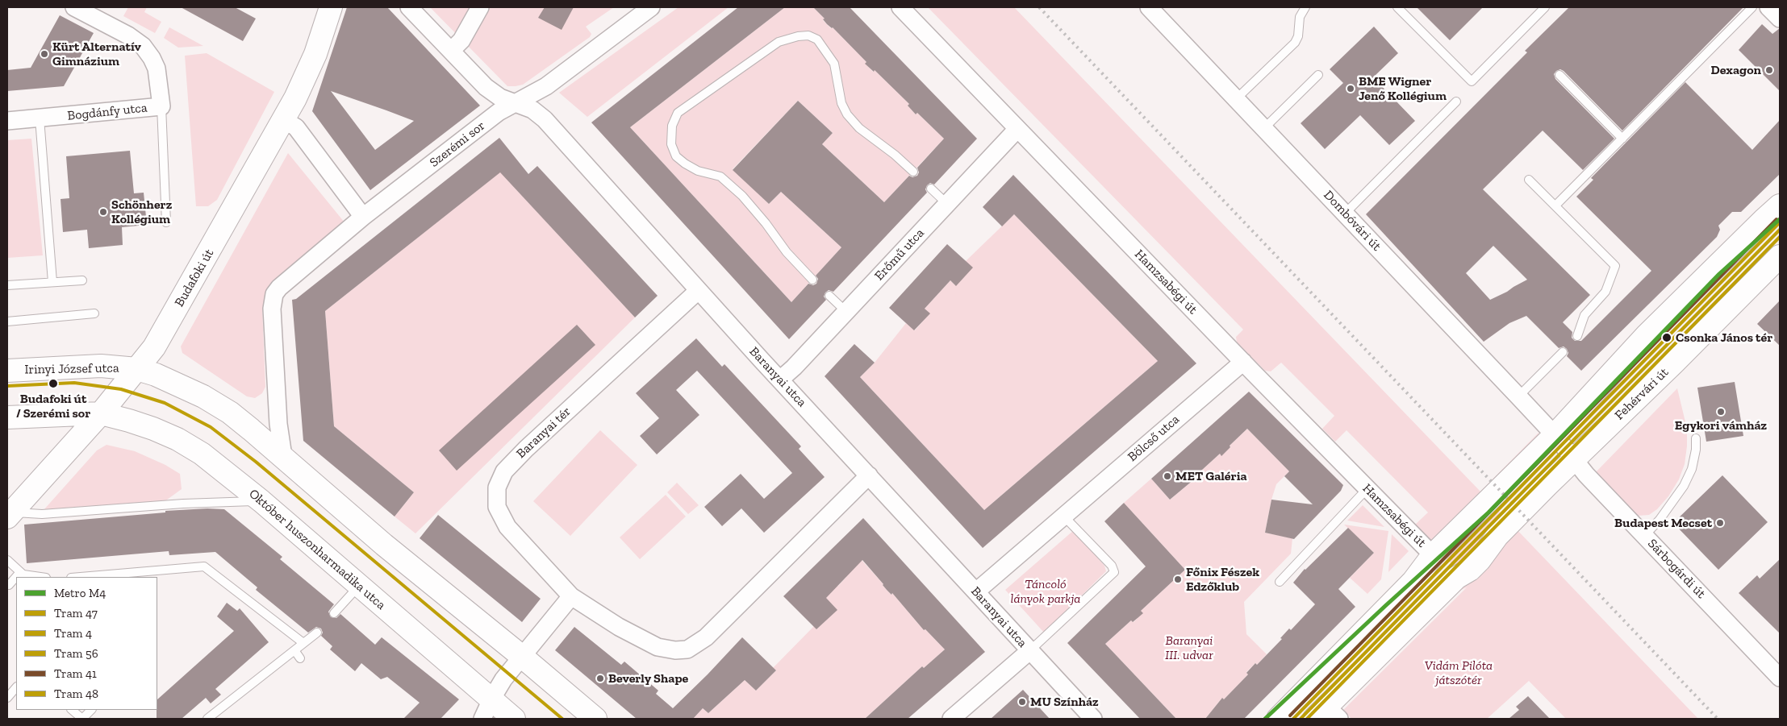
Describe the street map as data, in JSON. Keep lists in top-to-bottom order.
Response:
{
  "streets": {
    "street": [
      "Bogdánfy utca",
      "Szerémi sor",
      "Dombóvári út",
      "Erőmű utca",
      "Budafoki út",
      "Hamzsabégi út",
      "Irinyi József utca",
      "Baranyai utca",
      "Fehérvári út",
      "Baranyai tér",
      "Bölcső utca",
      "Október huszonharmadika utca",
      "Sárbogárdi út"
    ]
  },
  "crossings": [
    ["Szerémi sor", "Baranyai utca"],
    ["Dombóvári út", "Sárbogárdi út"],
    ["Erőmű utca", "Hamzsabégi út"],
    ["Erőmű utca", "Baranyai utca"],
    ["Budafoki út", "Irinyi József utca"],
    ["Budafoki út", "Október huszonharmadika utca"],
    ["Hamzsabégi út", "Bölcső utca"],
    ["Baranyai utca", "Baranyai tér"],
    ["Baranyai utca", "Bölcső utca"],
    ["Fehérvári út", "Sárbogárdi út"]
  ],
  "parks": ["Táncoló lányok parkja", "Baranyai III. udvar", "Vidám Pilóta játszótér"],
  "places": [
    "Kürt Alternatív Gimnázium",
    "Dexagon",
    "BME Wigner Jenő Kollégium",
    "Schönherz Kollégium",
    "Csonka János tér",
    "Budafoki út / Szerémi sor",
    "Egykori vámház",
    "MET Galéria",
    "Budapest Mecset",
    "Főnix Fészek Edzőklub",
    "Beverly Shape",
    "MU Színház"
  ],
  "lines": [
    "metro line M4",
    "tram line 41",
    "tram line 47",
    "tram line 56",
    "tram line 48",
    "tram line 4"
  ],
  "legend": [
    "Metro M4",
    "Tram 47",
    "Tram 4",
    "Tram 56",
    "Tram 41",
    "Tram 48"
  ]
}
